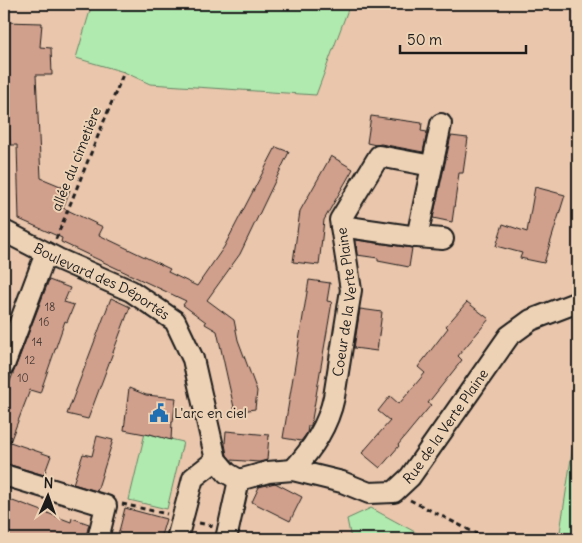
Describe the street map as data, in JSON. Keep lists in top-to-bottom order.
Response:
{
  "streets": {
    "street": ["Boulevard des Déportés", "Coeur de la Verte Plaine", "Rue de la Verte Plaine"],
    "path": ["allée du cimetière"]
  },
  "crossings": [
    ["allée du cimetière", "Boulevard des Déportés"],
    ["Coeur de la Verte Plaine", "Rue de la Verte Plaine"]
  ],
  "places": {
    "public building": ["L'arc en ciel"]
  },
  "house_numbers": [
    "18",
    "16",
    "14",
    "12",
    "10"
  ],
  "scale_bar": "50 m",
  "north": "top"
}
